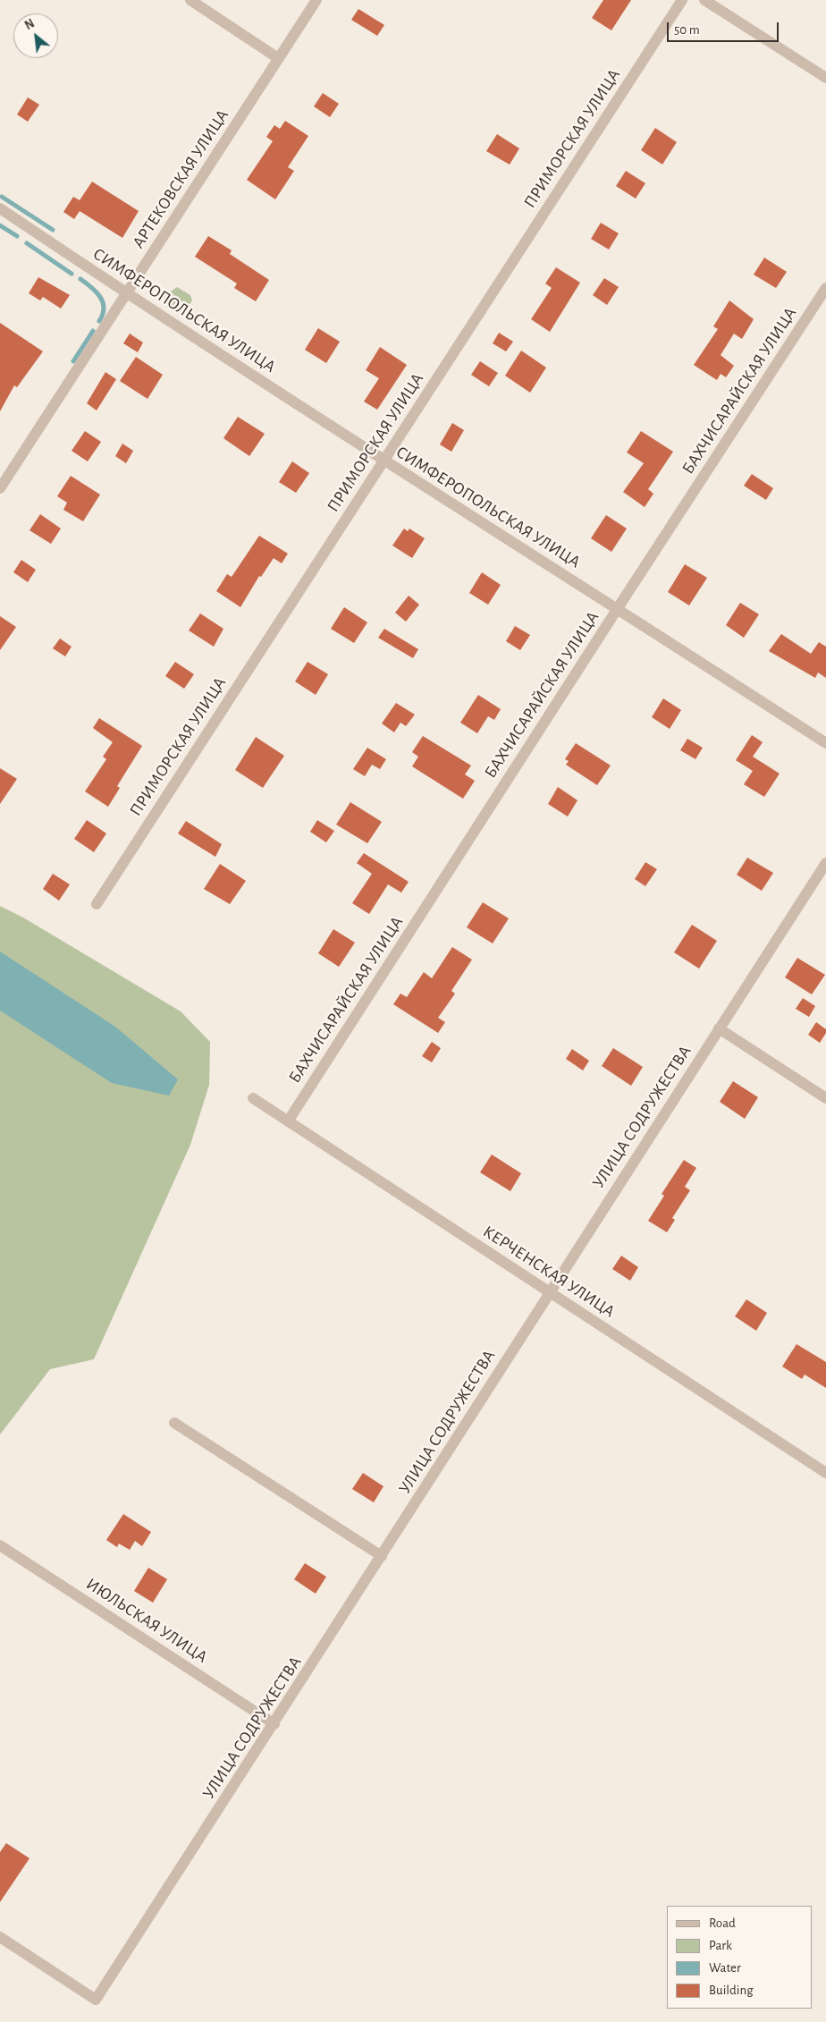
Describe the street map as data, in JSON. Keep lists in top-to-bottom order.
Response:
{
  "streets": {
    "street": [
      "ПРИМОРСКАЯ УЛИЦА",
      "АРТЕКОВСКАЯ УЛИЦА",
      "СИМФЕРОПОЛЬСКАЯ УЛИЦА",
      "БАХЧИСАРАЙСКАЯ УЛИЦА",
      "УЛИЦА СОДРУЖЕСТВА",
      "КЕРЧЕНСКАЯ УЛИЦА",
      "ИЮЛЬСКАЯ УЛИЦА"
    ]
  },
  "crossings": [
    ["ПРИМОРСКАЯ УЛИЦА", "СИМФЕРОПОЛЬСКАЯ УЛИЦА"],
    ["АРТЕКОВСКАЯ УЛИЦА", "СИМФЕРОПОЛЬСКАЯ УЛИЦА"],
    ["СИМФЕРОПОЛЬСКАЯ УЛИЦА", "БАХЧИСАРАЙСКАЯ УЛИЦА"],
    ["БАХЧИСАРАЙСКАЯ УЛИЦА", "КЕРЧЕНСКАЯ УЛИЦА"],
    ["УЛИЦА СОДРУЖЕСТВА", "КЕРЧЕНСКАЯ УЛИЦА"],
    ["УЛИЦА СОДРУЖЕСТВА", "ИЮЛЬСКАЯ УЛИЦА"]
  ],
  "legend": [
    "Road",
    "Park",
    "Water",
    "Building"
  ],
  "scale_bar": "50 m",
  "north": "top left"
}
